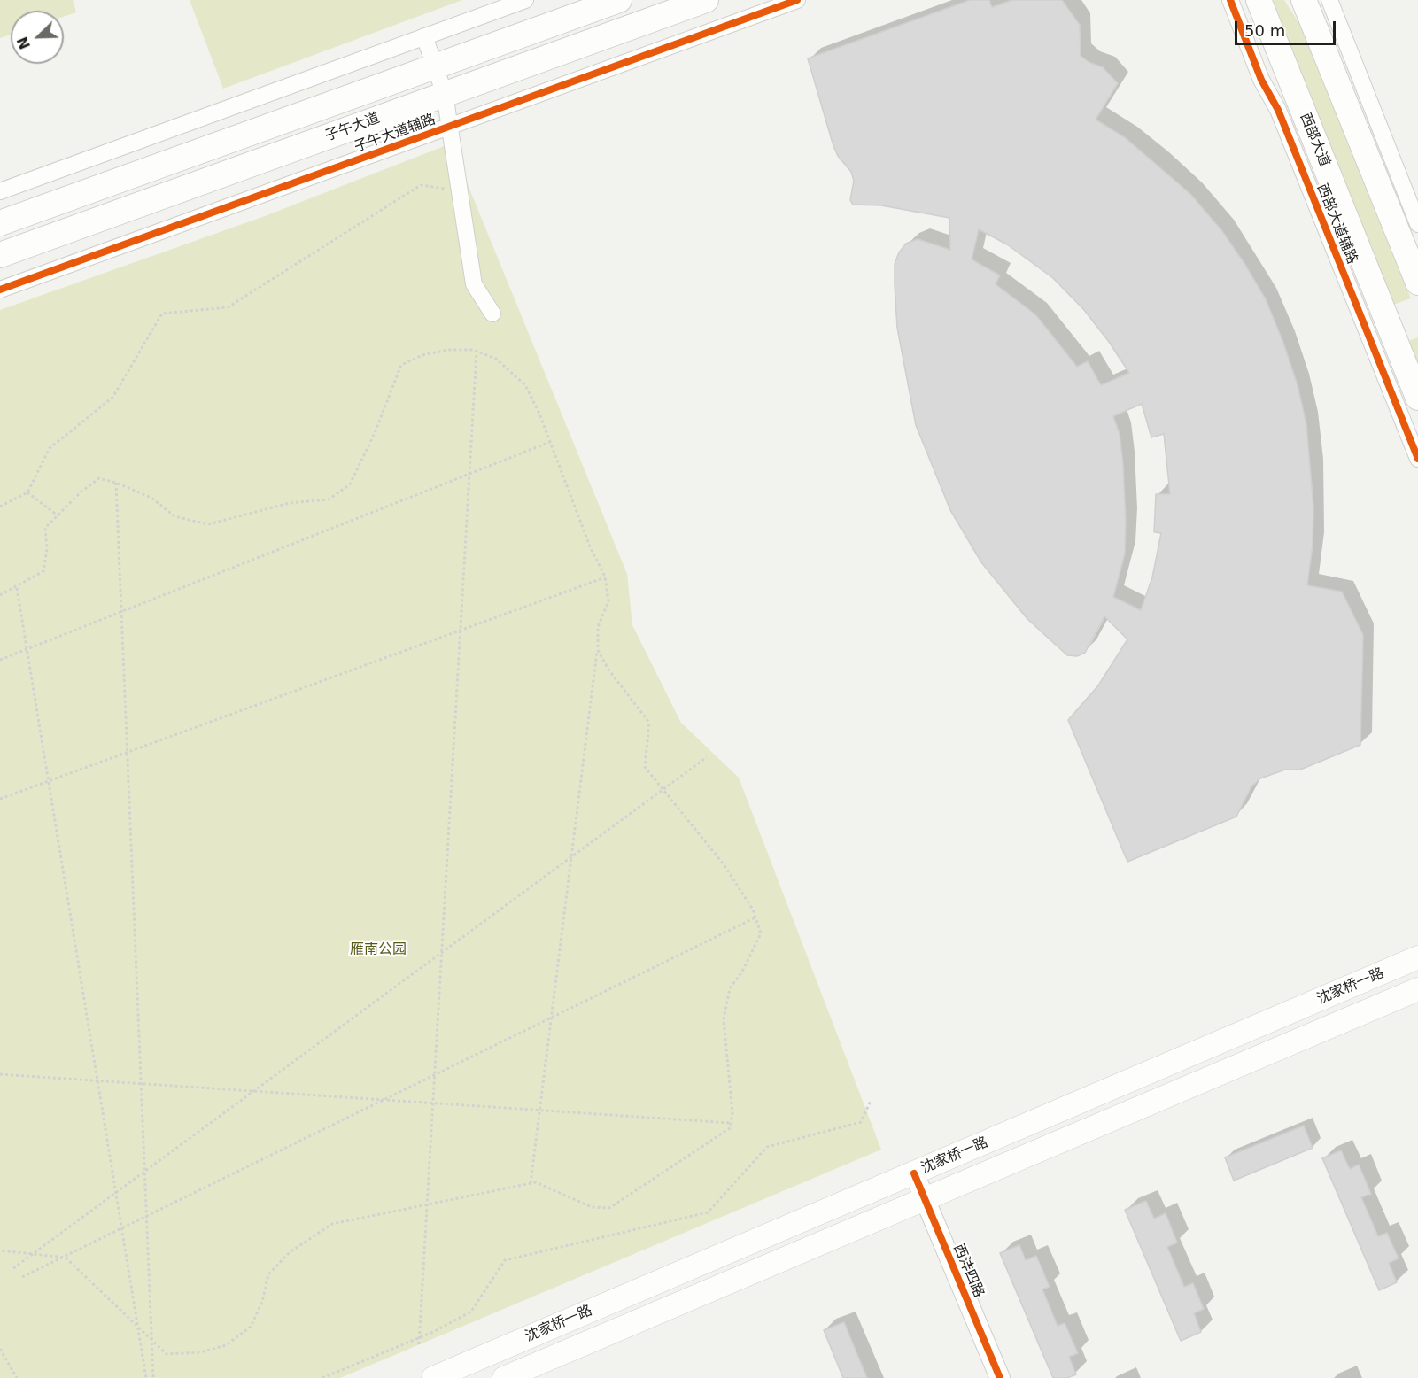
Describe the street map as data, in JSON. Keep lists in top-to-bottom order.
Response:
{
  "streets": {
    "main road": ["子午大道", "西部大道", "沈家桥一路"],
    "street": ["子午大道辅路", "西部大道辅路", "西沣四路"]
  },
  "crossings": [
    ["沈家桥一路", "西沣四路"]
  ],
  "parks": ["雁南公园"],
  "scale_bar": "50 m",
  "north": "bottom left"
}
